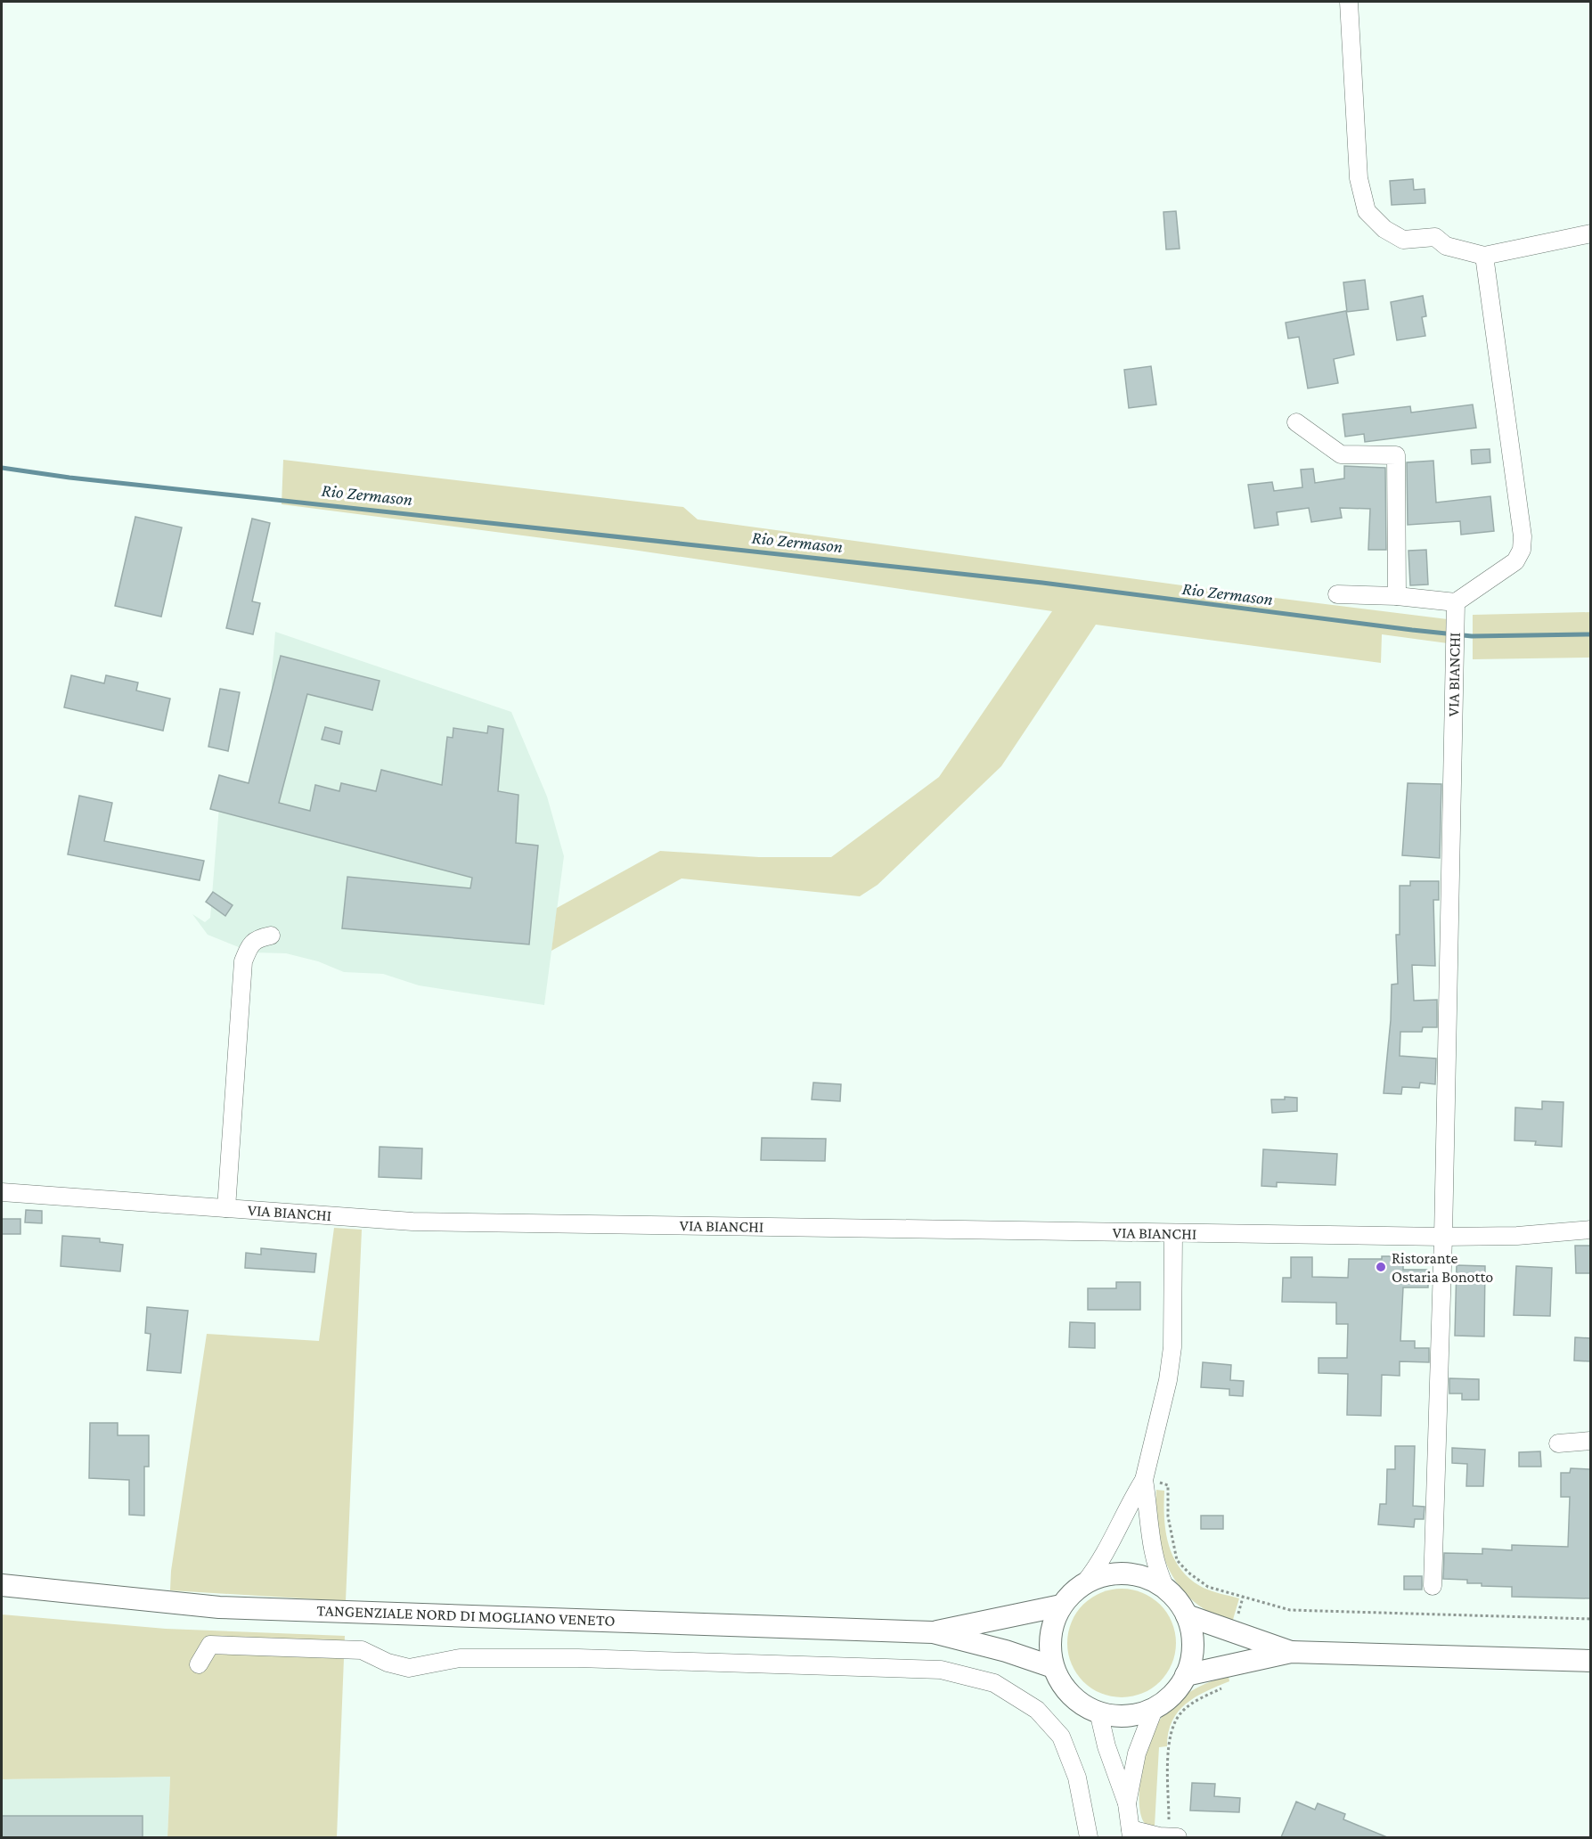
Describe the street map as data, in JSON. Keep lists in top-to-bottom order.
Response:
{
  "streets": {
    "main road": ["TANGENZIALE NORD DI MOGLIANO VENETO"],
    "street": ["VIA BIANCHI"]
  },
  "water": ["Rio Zermason"],
  "places": ["Ristorante Ostaria Bonotto"]
}
